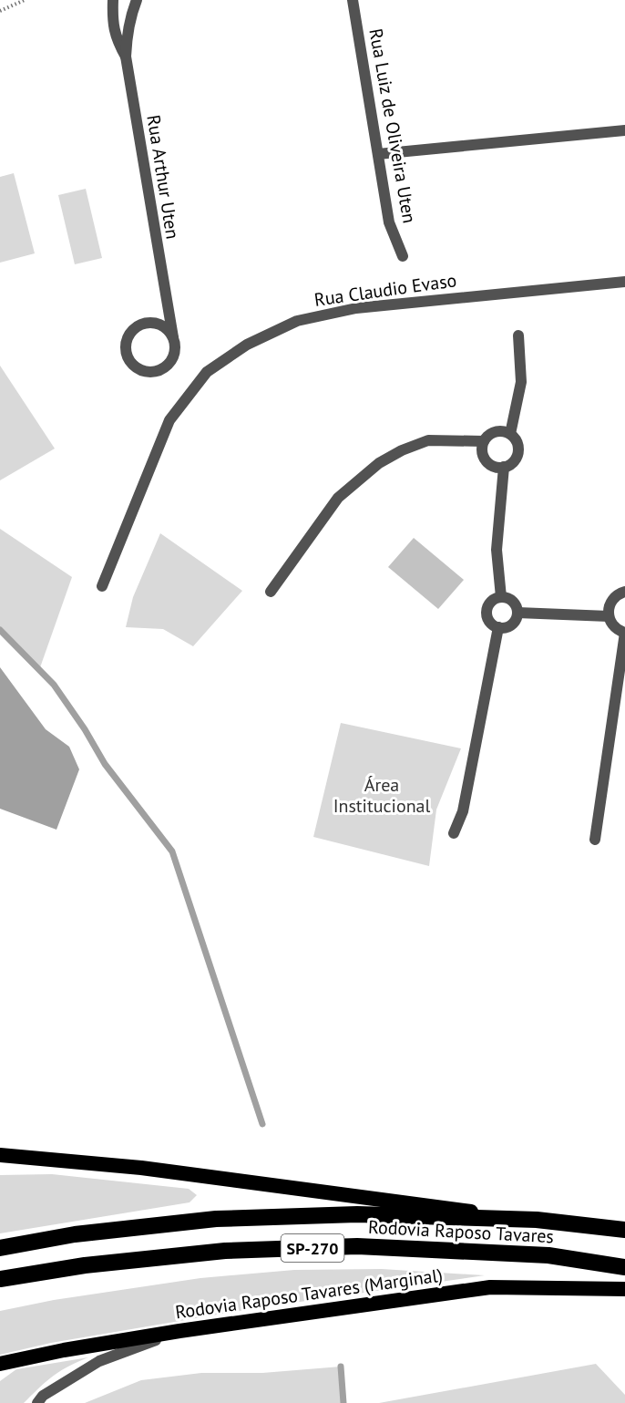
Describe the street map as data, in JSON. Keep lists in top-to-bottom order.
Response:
{
  "streets": {
    "highway": ["Rodovia Raposo Tavares", "SP-270", "Rodovia Raposo Tavares (Marginal)"],
    "street": ["Rua Luiz de Oliveira Uten", "Rua Arthur Uten", "Rua Claudio Evaso"]
  },
  "crossings": [
    ["Rodovia Raposo Tavares", "SP-270"]
  ],
  "parks": ["Área Institucional"]
}
